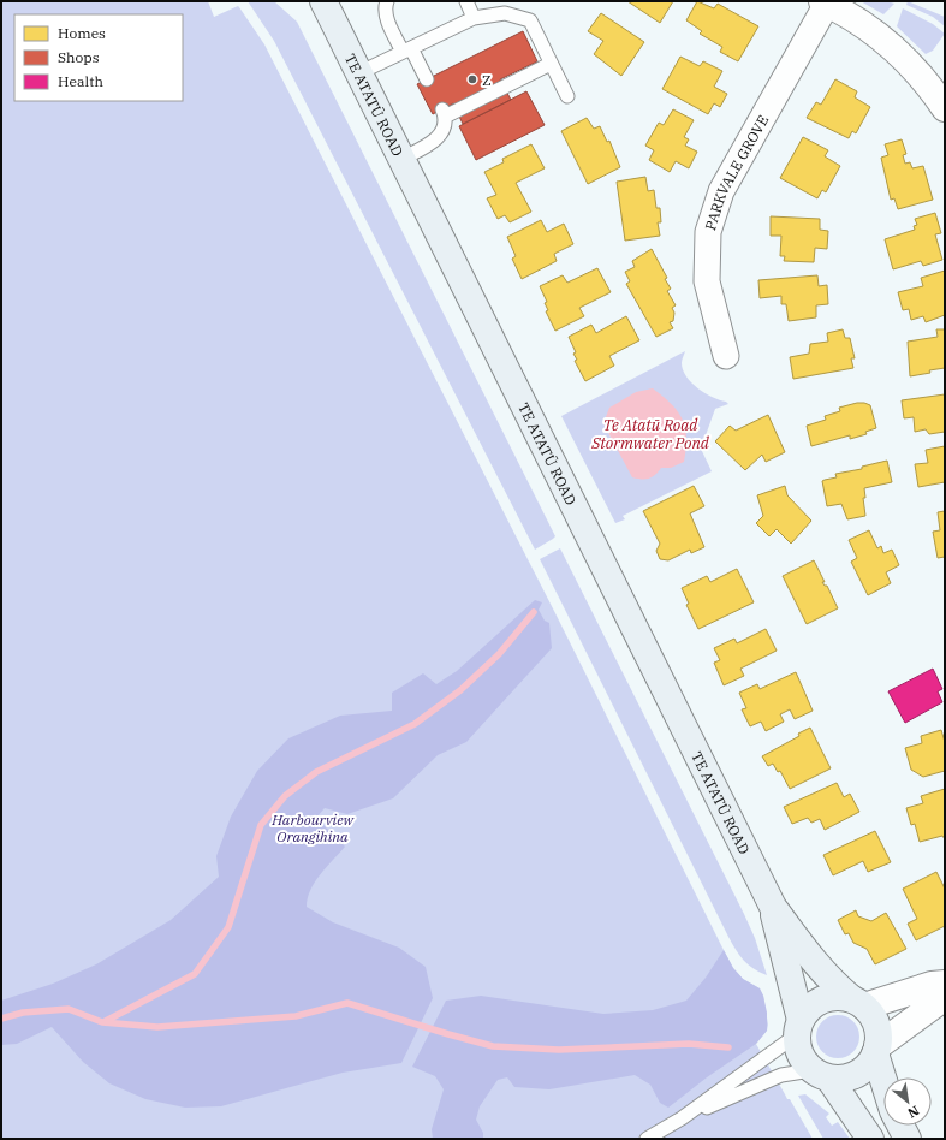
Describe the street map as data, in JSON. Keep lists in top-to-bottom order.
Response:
{
  "streets": {
    "main road": ["TE ATATŪ ROAD"],
    "street": ["PARKVALE GROVE"]
  },
  "water": ["Te Atatū Road Stormwater Pond"],
  "parks": ["Harbourview Orangihina"],
  "places": ["Z"],
  "legend": ["Homes", "Shops", "Health"],
  "north": "bottom right"
}
